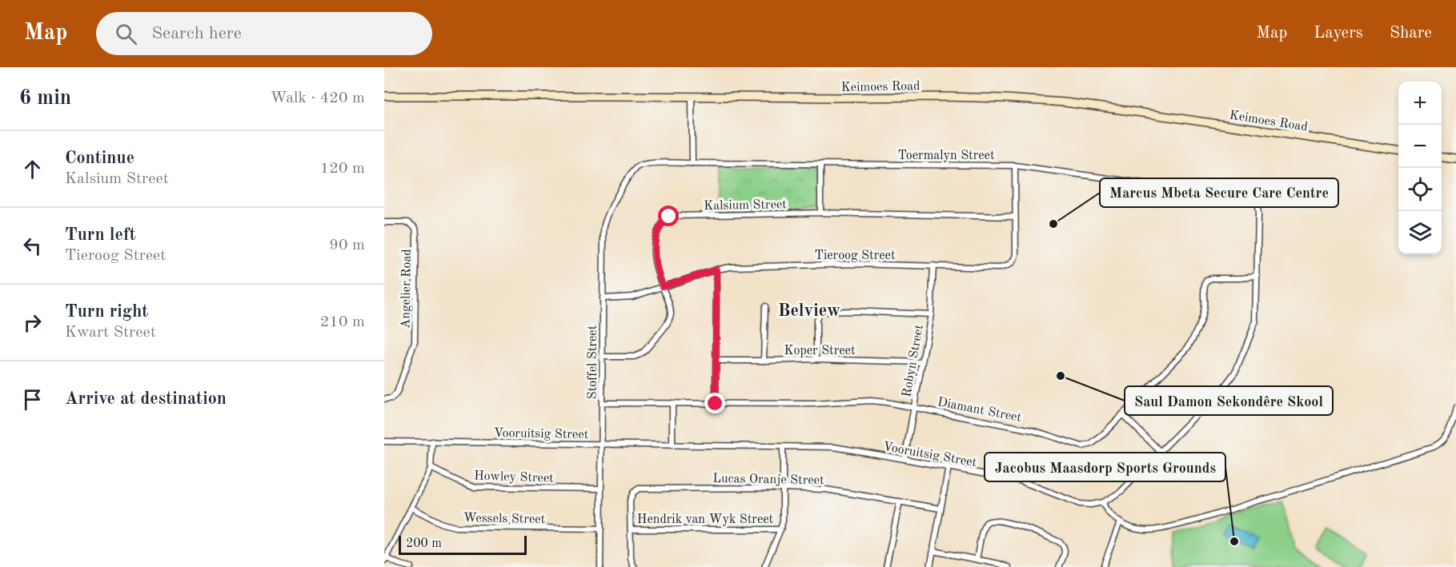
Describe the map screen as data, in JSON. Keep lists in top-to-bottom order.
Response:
{
  "streets": {
    "street": [
      "Keimoes Road",
      "Toermalyn Street",
      "Kalsium Street",
      "Tieroog Street",
      "Angelier Road",
      "Koper Street",
      "Robyn Street",
      "Stoffel Street",
      "Diamant Street",
      "Vooruitsig Street",
      "Howley Street",
      "Lucas Oranje Street",
      "Wessels Street",
      "Hendrik van Wyk Street"
    ]
  },
  "crossings": [
    ["Toermalyn Street", "Tieroog Street"],
    ["Toermalyn Street", "Stoffel Street"],
    ["Toermalyn Street", "Vooruitsig Street"],
    ["Kalsium Street", "Tieroog Street"],
    ["Kalsium Street", "Stoffel Street"],
    ["Tieroog Street", "Robyn Street"],
    ["Tieroog Street", "Stoffel Street"],
    ["Koper Street", "Robyn Street"],
    ["Robyn Street", "Diamant Street"],
    ["Robyn Street", "Vooruitsig Street"],
    ["Stoffel Street", "Diamant Street"],
    ["Stoffel Street", "Vooruitsig Street"],
    ["Stoffel Street", "Howley Street"],
    ["Stoffel Street", "Wessels Street"],
    ["Diamant Street", "Vooruitsig Street"],
    ["Lucas Oranje Street", "Hendrik van Wyk Street"]
  ],
  "districts": ["Belview"],
  "places": ["Marcus Mbeta Secure Care Centre", "Saul Damon Sekondêre Skool", "Jacobus Maasdorp Sports Grounds"],
  "scale_bar": "200 m",
  "page": {
    "header": "Map",
    "search": "Search here",
    "nav": ["Map", "Layers", "Share"],
    "heading": ["6 min", "Walk · 420 m"],
    "map_buttons": ["+", "−"],
    "list": [
      ["Continue", "Kalsium Street", "120 m"],
      ["Turn left", "Tieroog Street", "90 m"],
      ["Turn right", "Kwart Street", "210 m"],
      "Arrive at destination"
    ],
    "scale": "200 m"
  }
}
